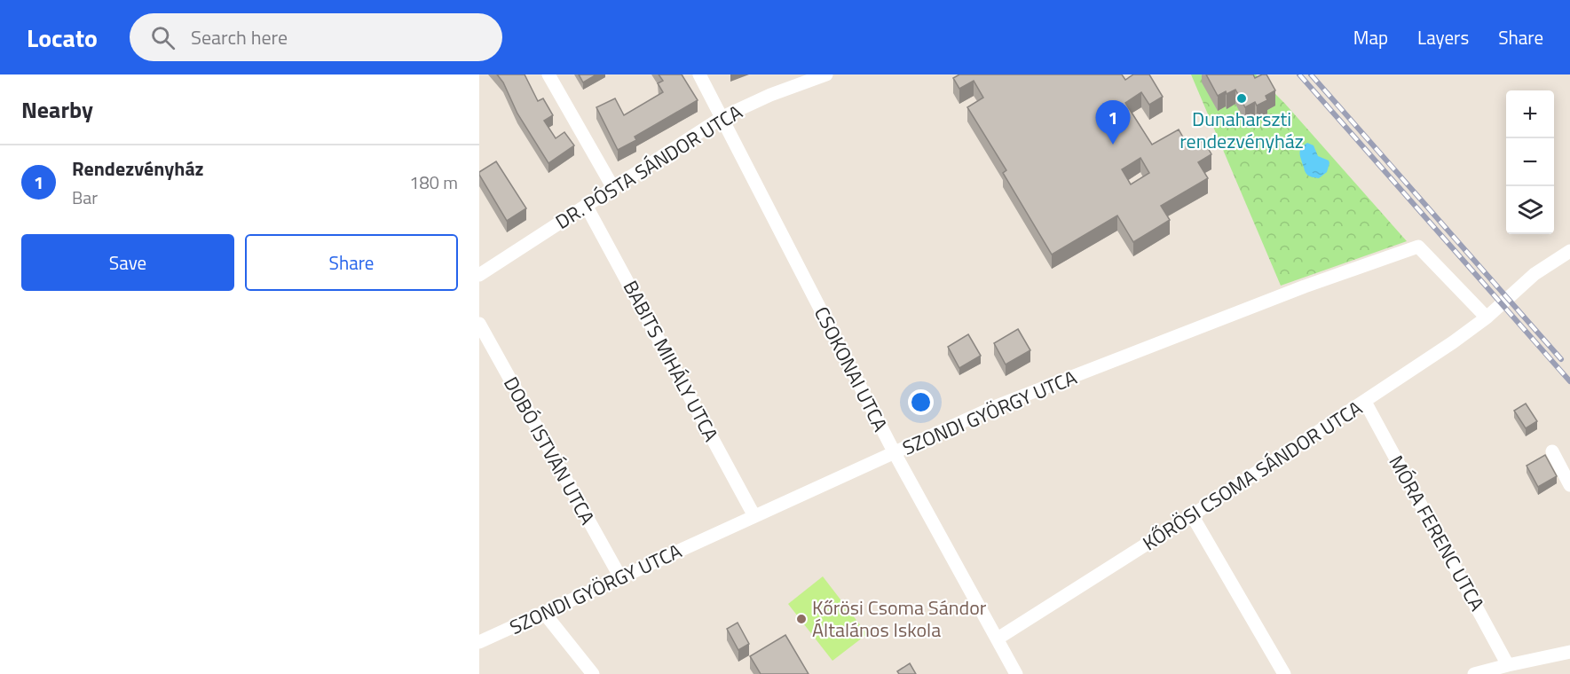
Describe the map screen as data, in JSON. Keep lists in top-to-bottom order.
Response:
{
  "streets": {
    "street": [
      "DR. PÓSTA SÁNDOR UTCA",
      "BABITS MIHÁLY UTCA",
      "CSOKONAI UTCA",
      "SZONDI GYÖRGY UTCA",
      "DOBÓ ISTVÁN UTCA",
      "KŐRÖSI CSOMA SÁNDOR UTCA",
      "MÓRA FERENC UTCA"
    ]
  },
  "crossings": [
    ["DR. PÓSTA SÁNDOR UTCA", "BABITS MIHÁLY UTCA"],
    ["DR. PÓSTA SÁNDOR UTCA", "CSOKONAI UTCA"],
    ["BABITS MIHÁLY UTCA", "SZONDI GYÖRGY UTCA"],
    ["CSOKONAI UTCA", "SZONDI GYÖRGY UTCA"],
    ["CSOKONAI UTCA", "KŐRÖSI CSOMA SÁNDOR UTCA"],
    ["SZONDI GYÖRGY UTCA", "DOBÓ ISTVÁN UTCA"],
    ["SZONDI GYÖRGY UTCA", "KŐRÖSI CSOMA SÁNDOR UTCA"],
    ["KŐRÖSI CSOMA SÁNDOR UTCA", "MÓRA FERENC UTCA"]
  ],
  "places": ["Dunaharszti rendezvényház", "Kőrösi Csoma Sándor Általános Iskola"],
  "page": {
    "header": "Locato",
    "search": "Search here",
    "nav": ["Map", "Layers", "Share"],
    "heading": "Nearby",
    "map_buttons": ["+", "−"],
    "pins": "1",
    "list": [
      {
        "mark": "1",
        "name": "Rendezvényház",
        "note": "Bar",
        "value": "180 m"
      }
    ],
    "buttons": ["Save", "Share"]
  }
}
